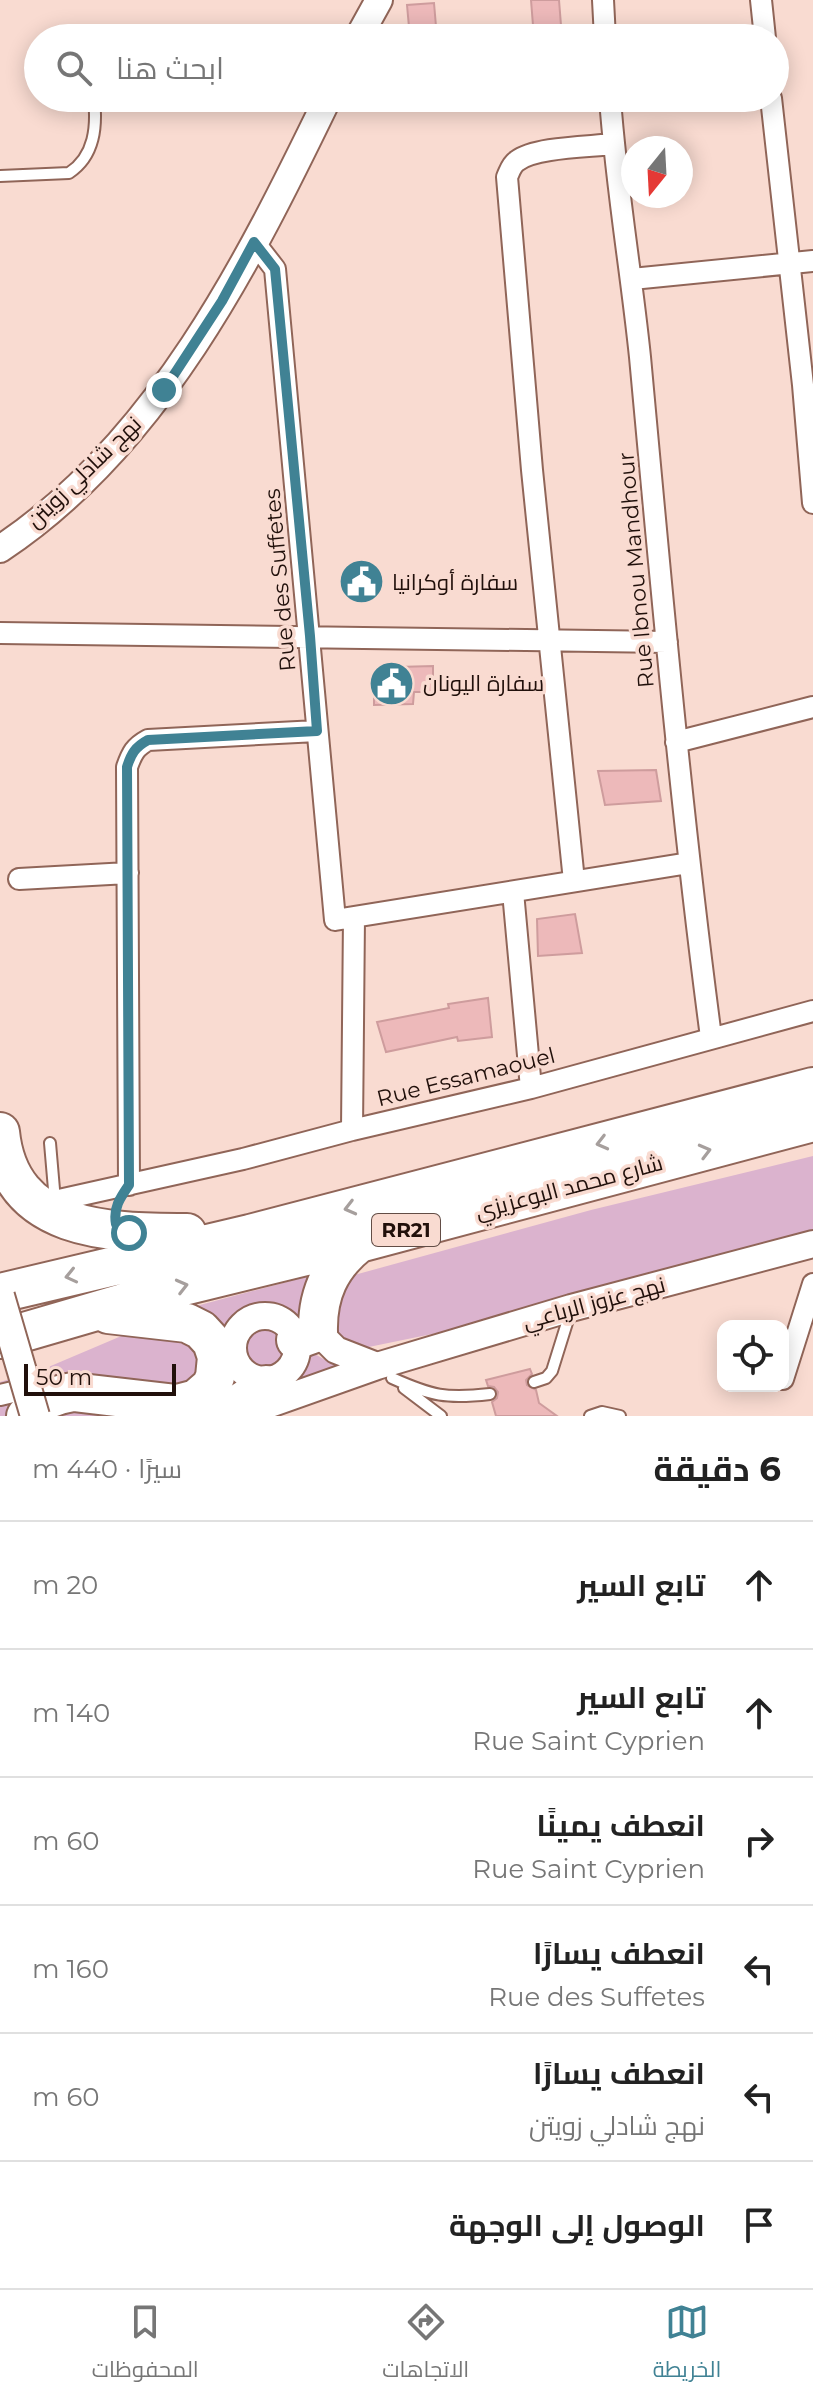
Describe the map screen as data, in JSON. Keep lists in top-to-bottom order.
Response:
{
  "streets": {
    "highway": ["شارع محمد البوعزيزي", "RR21"],
    "street": [
      "نهج شادلي زويتن",
      "Rue Ibnou Mandhour",
      "Rue des Suffetes",
      "Rue Essamaouel",
      "نهج عزوز الرباعي"
    ]
  },
  "crossings": [
    ["نهج شادلي زويتن", "Rue des Suffetes"],
    ["Rue Ibnou Mandhour", "Rue Essamaouel"],
    ["Rue des Suffetes", "Rue Essamaouel"]
  ],
  "places": {
    "public building": ["سفارة أوكرانيا", "سفارة اليونان"]
  },
  "scale_bar": "50 m",
  "north": "bottom",
  "page": {
    "search": "ابحث هنا",
    "scale": "50 m",
    "heading": ["6 دقيقة", "سيرًا · 440 m"],
    "list": [
      ["تابع السير", "20 m"],
      ["تابع السير", "Rue Saint Cyprien", "140 m"],
      ["انعطف يمينًا", "Rue Saint Cyprien", "60 m"],
      ["انعطف يسارًا", "Rue des Suffetes", "160 m"],
      ["انعطف يسارًا", "نهج شادلي زويتن", "60 m"],
      "الوصول إلى الوجهة"
    ],
    "nav": ["الخريطة", "الاتجاهات", "المحفوظات"]
  }
}
